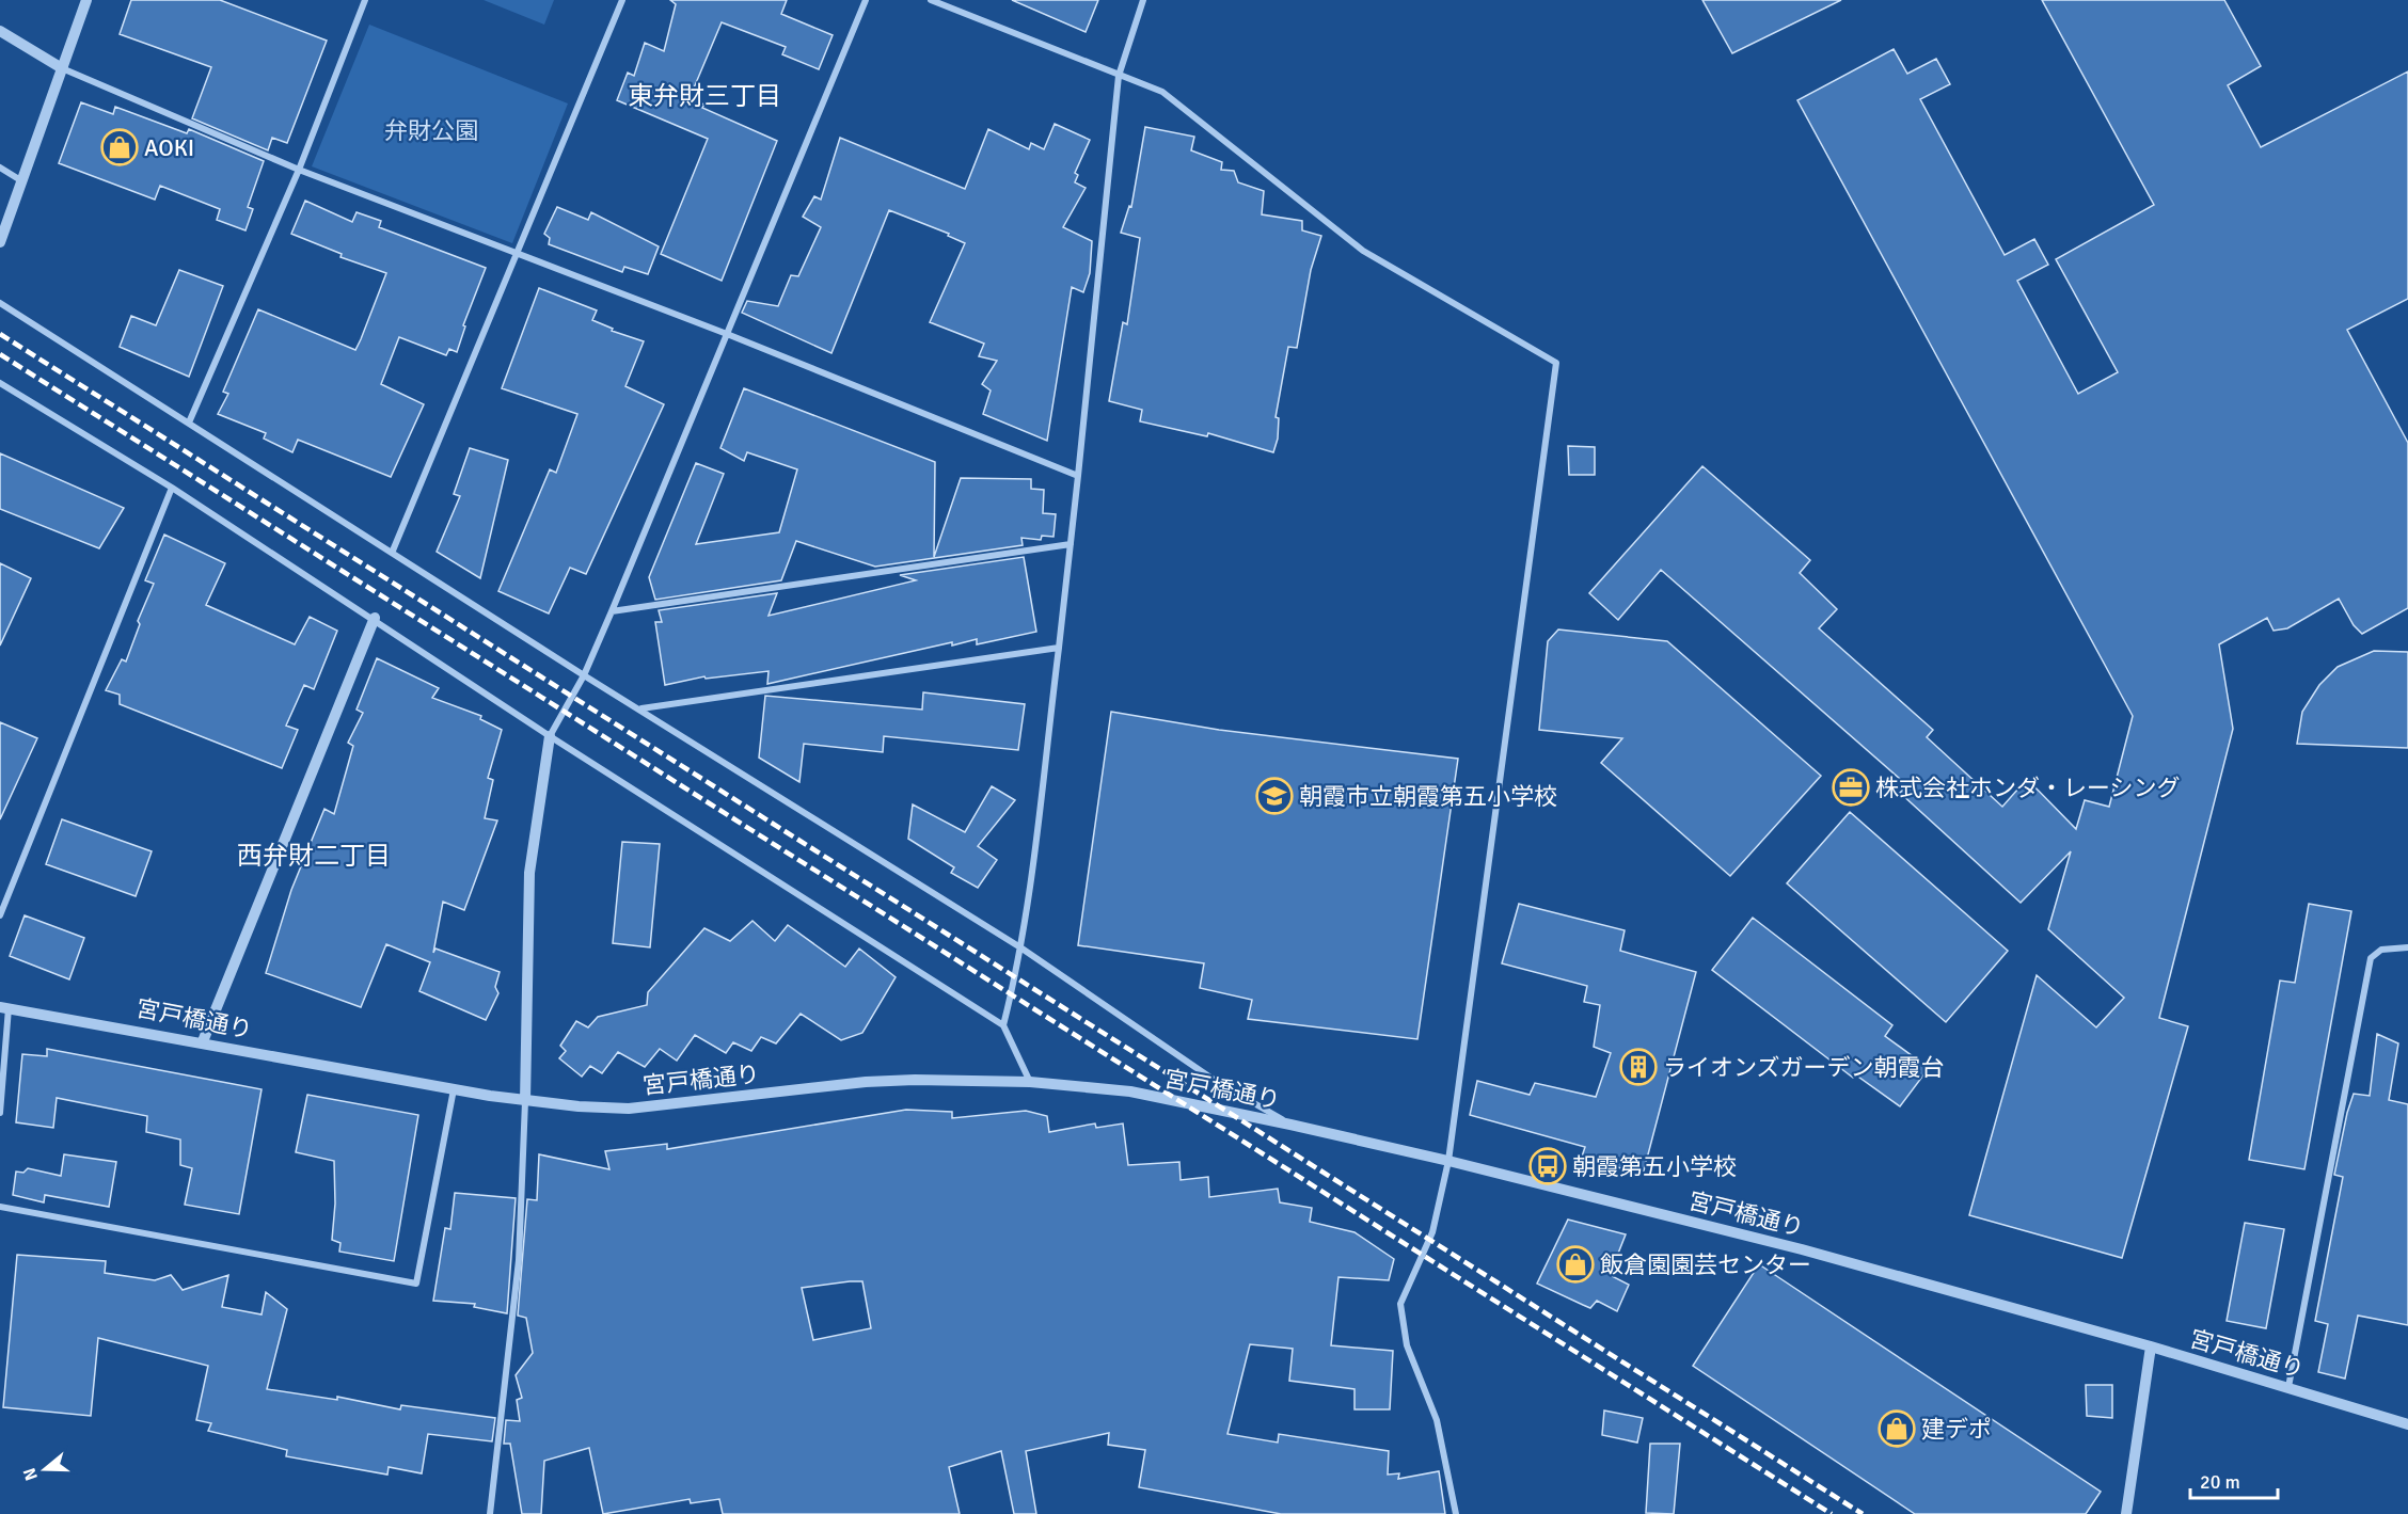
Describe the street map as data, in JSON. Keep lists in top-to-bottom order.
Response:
{
  "streets": {
    "street": ["宮戸橋通り"]
  },
  "districts": ["東弁財三丁目", "西弁財二丁目"],
  "parks": ["弁財公園"],
  "places": {
    "shop": ["AOKI", "飯倉園園芸センター", "建デポ"],
    "office": ["株式会社ホンダ・レーシング"],
    "school or university": ["朝霞市立朝霞第五小学校"],
    "building": ["ライオンズガーデン朝霞台"],
    "bus stop": ["朝霞第五小学校"]
  },
  "scale_bar": "20 m",
  "north": "left"
}
